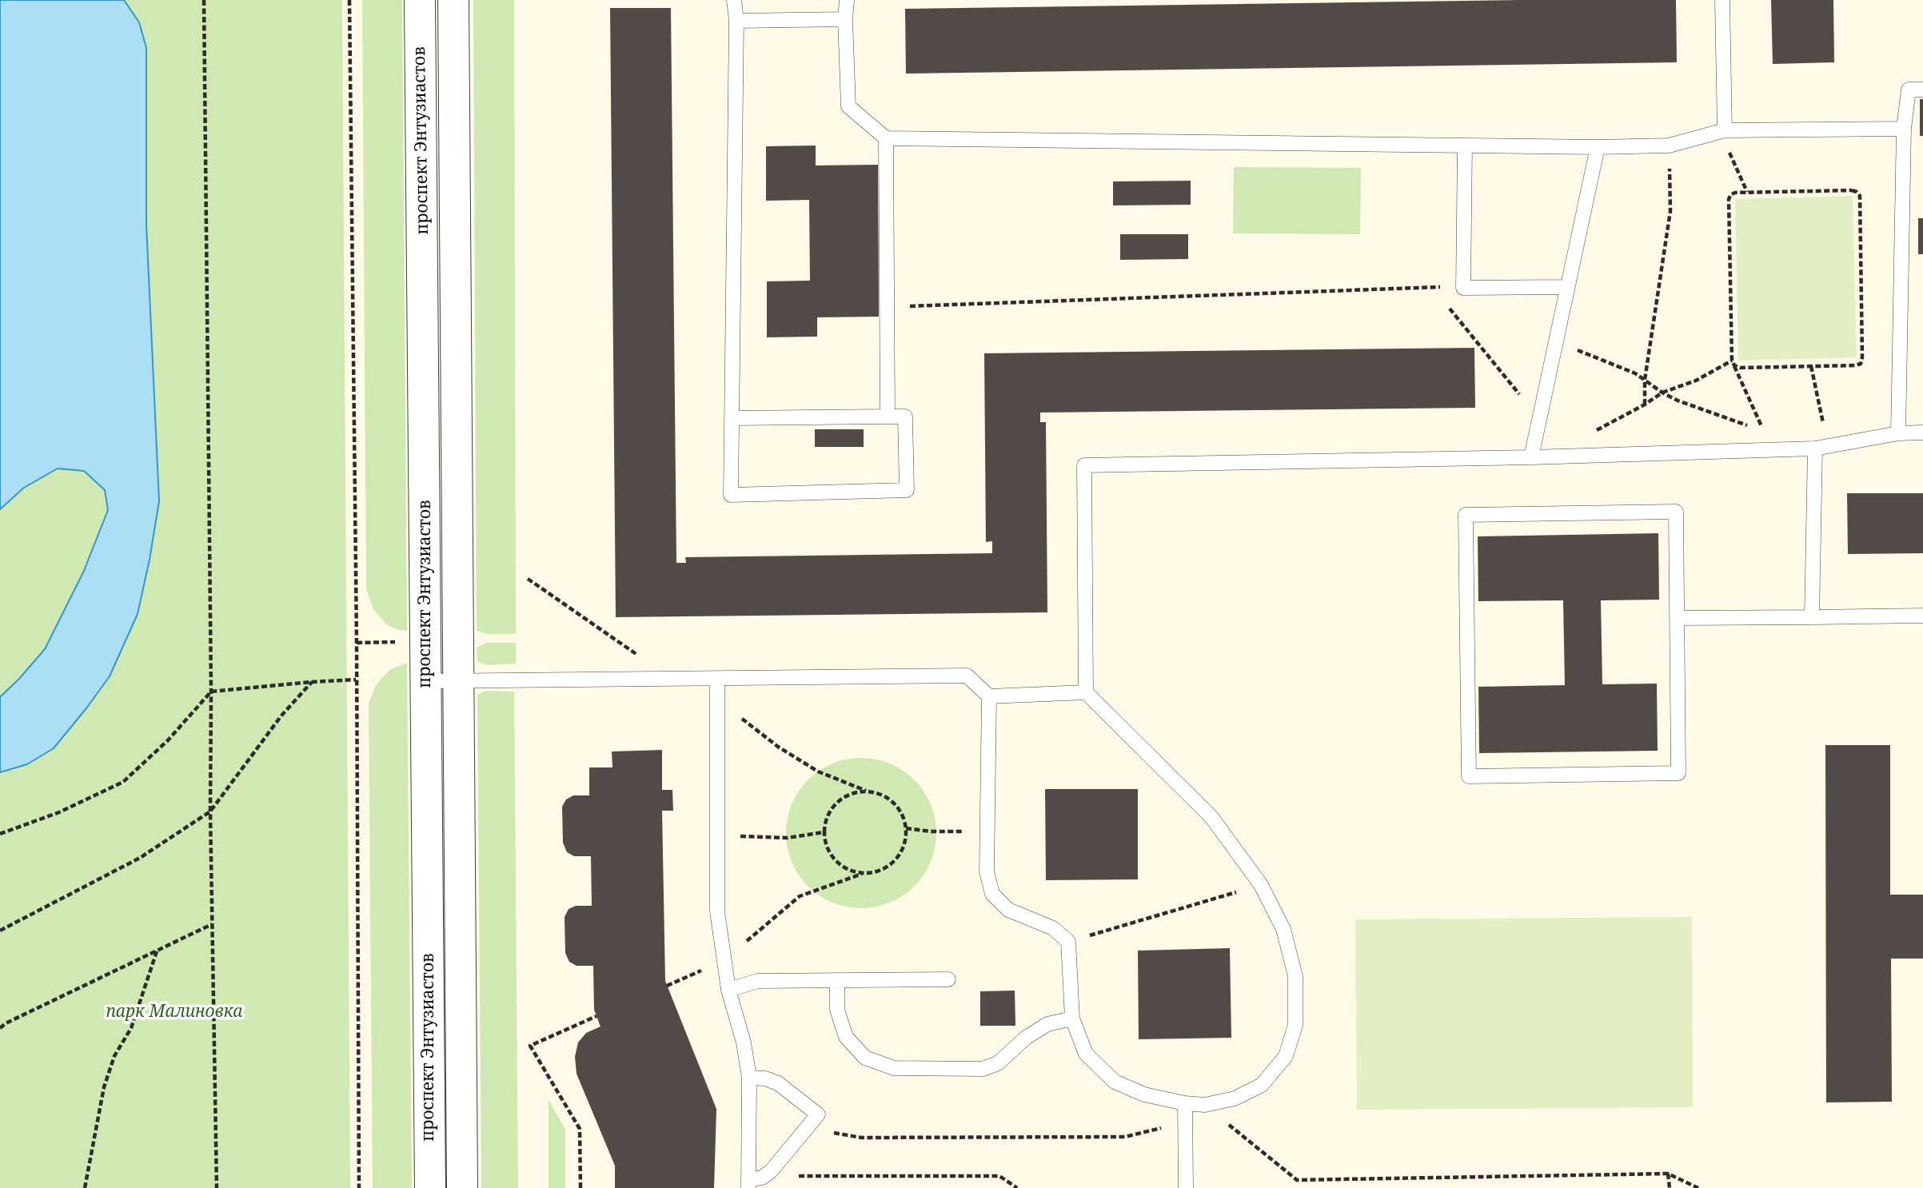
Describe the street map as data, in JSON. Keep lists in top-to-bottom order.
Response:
{
  "streets": {
    "street": ["проспект Энтузиастов"]
  },
  "parks": ["парк Малиновка"]
}
